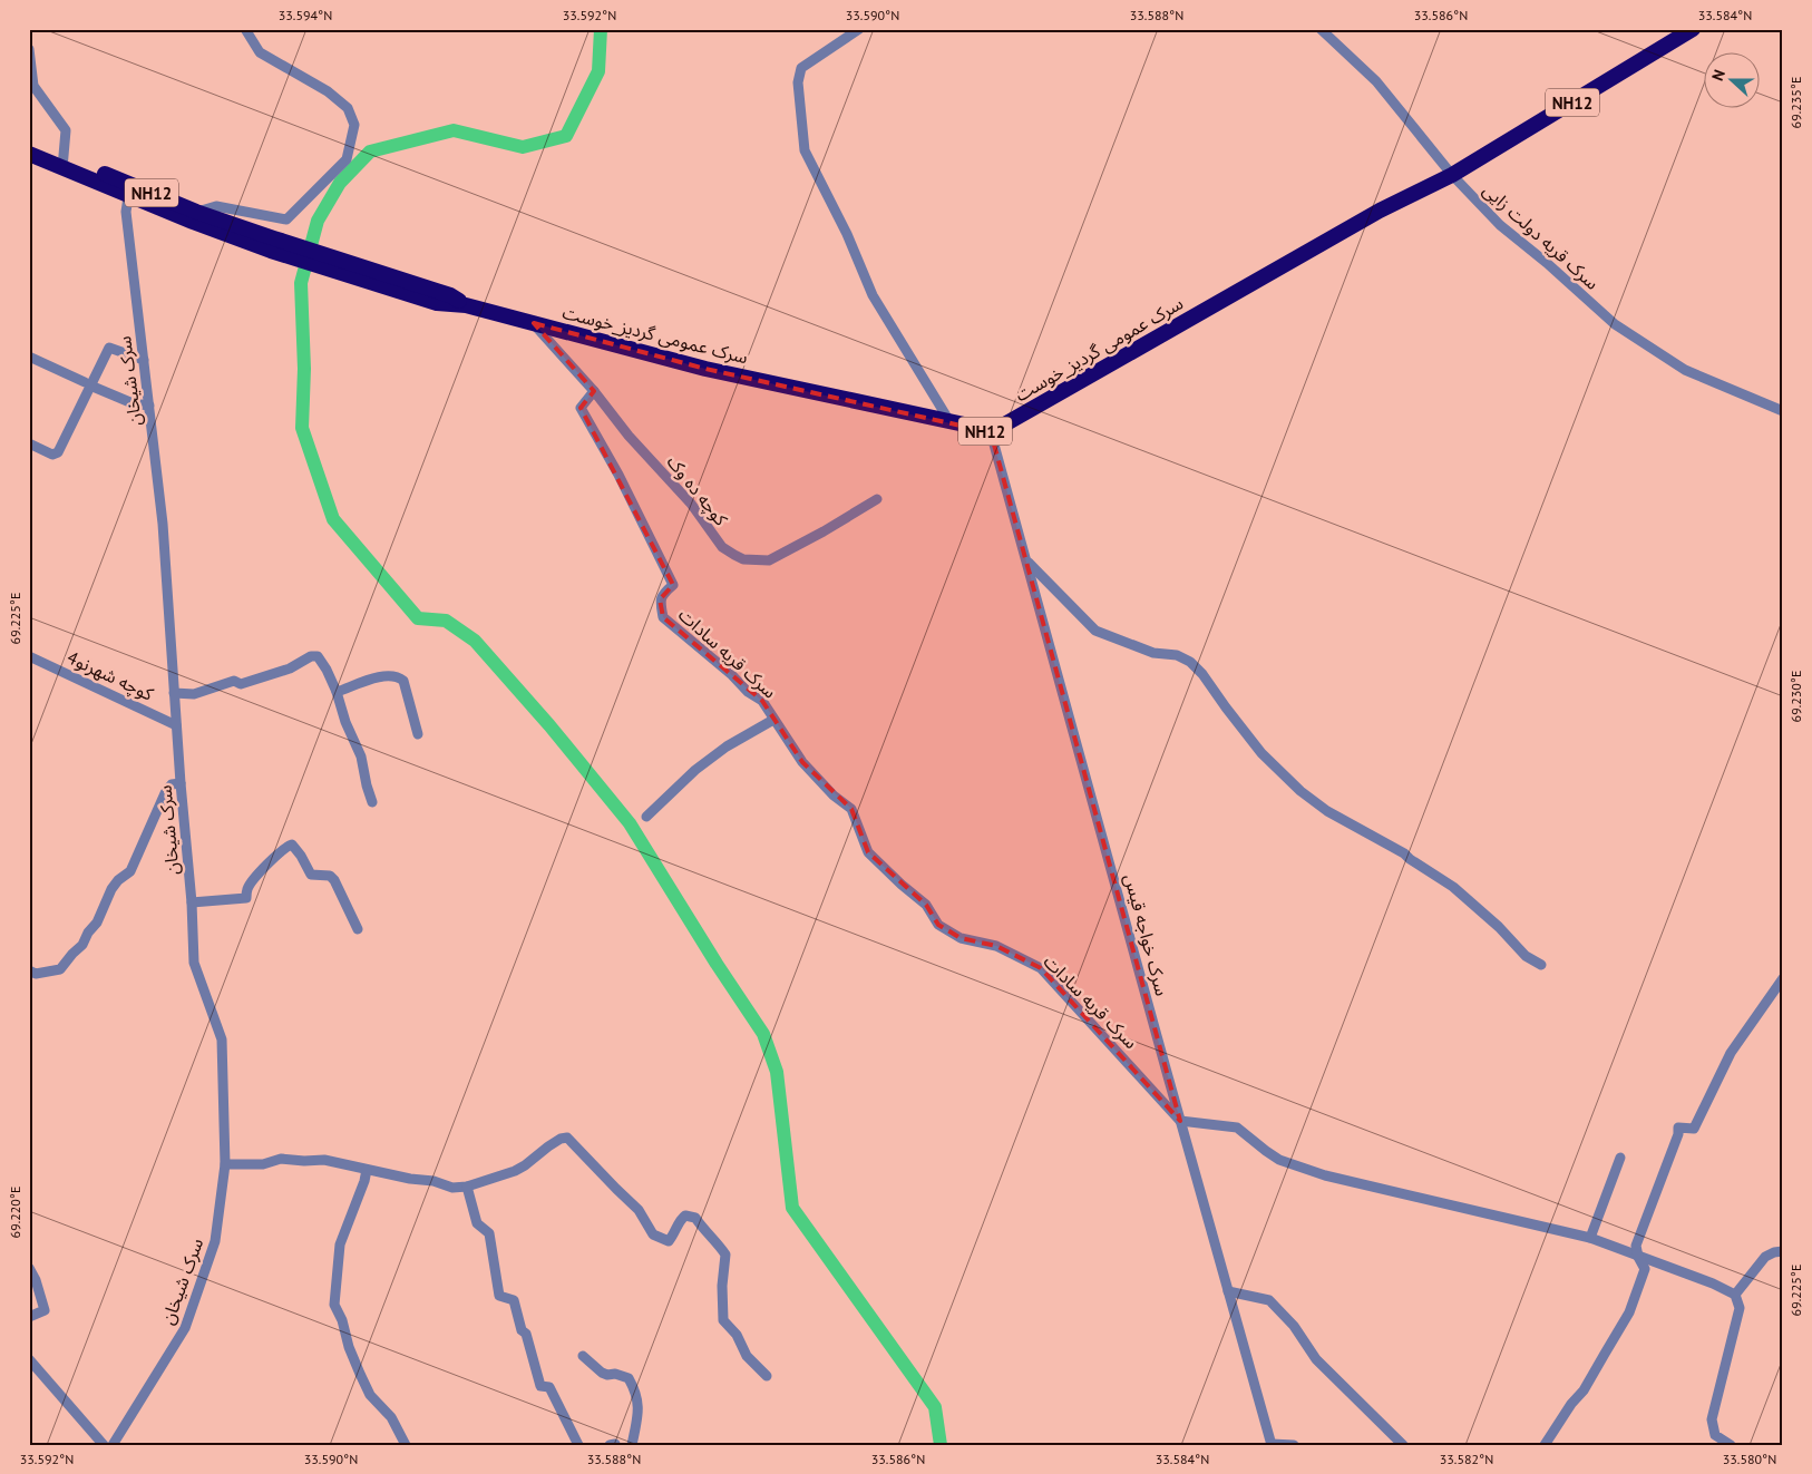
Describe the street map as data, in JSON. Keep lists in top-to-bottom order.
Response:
{
  "streets": {
    "highway": ["NH12", "سرک عمومی گردیز_خوست"],
    "street": [
      "سرک قریه دولت زایی",
      "سرک شیخان",
      "کوچه ده وک",
      "سرک قریه سادات",
      "کوچه شهرنو4",
      "سرک خواجه قیس"
    ]
  },
  "crossings": [
    ["سرک قریه دولت زایی", "سرک عمومی گردیز_خوست"],
    ["سرک عمومی گردیز_خوست", "سرک شیخان"],
    ["سرک عمومی گردیز_خوست", "کوچه ده وک"],
    ["سرک عمومی گردیز_خوست", "سرک خواجه قیس"],
    ["سرک شیخان", "کوچه شهرنو4"],
    ["کوچه ده وک", "سرک قریه سادات"],
    ["سرک قریه سادات", "سرک خواجه قیس"]
  ],
  "north": "left",
  "coordinates": [
    "33.594°N",
    "33.592°N",
    "33.590°N",
    "33.588°N",
    "33.586°N",
    "33.584°N",
    "69.235°E",
    "69.225°E",
    "69.230°E",
    "69.220°E",
    "33.582°N",
    "33.580°N"
  ]
}
